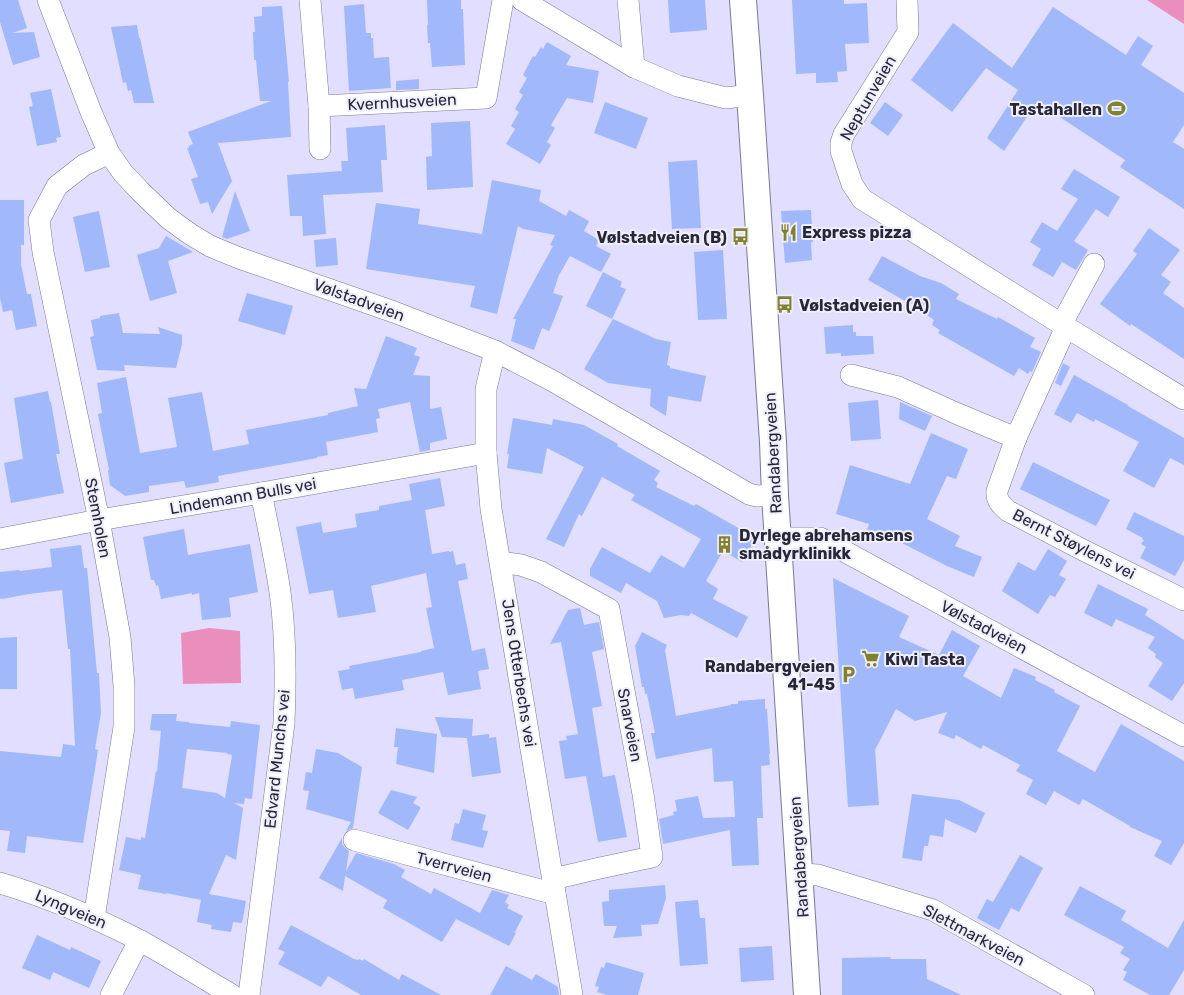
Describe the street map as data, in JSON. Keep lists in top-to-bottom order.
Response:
{
  "streets": {
    "main road": ["Randabergveien"],
    "street": [
      "Neptunveien",
      "Kvernhusveien",
      "Vølstadveien",
      "Lindemann Bulls vei",
      "Stemholen",
      "Bernt Støylens vei",
      "Jens Otterbechs vei",
      "Snarveien",
      "Edvard Munchs vei",
      "Tverrveien",
      "Lyngveien",
      "Slettmarkveien"
    ]
  },
  "crossings": [
    ["Neptunveien", "Bernt Støylens vei"],
    ["Vølstadveien", "Randabergveien"],
    ["Vølstadveien", "Stemholen"],
    ["Vølstadveien", "Jens Otterbechs vei"],
    ["Randabergveien", "Slettmarkveien"],
    ["Lindemann Bulls vei", "Stemholen"],
    ["Lindemann Bulls vei", "Jens Otterbechs vei"],
    ["Lindemann Bulls vei", "Edvard Munchs vei"],
    ["Stemholen", "Lyngveien"],
    ["Jens Otterbechs vei", "Snarveien"],
    ["Jens Otterbechs vei", "Tverrveien"],
    ["Snarveien", "Tverrveien"]
  ],
  "places": {
    "sports": ["Tastahallen"],
    "restaurant": ["Express pizza"],
    "bus stop": ["Vølstadveien (B)", "Vølstadveien (A)"],
    "building": ["Dyrlege abrehamsens smådyrklinikk"],
    "supermarket": ["Kiwi Tasta"],
    "parking": ["Randabergveien 41-45"]
  }
}
